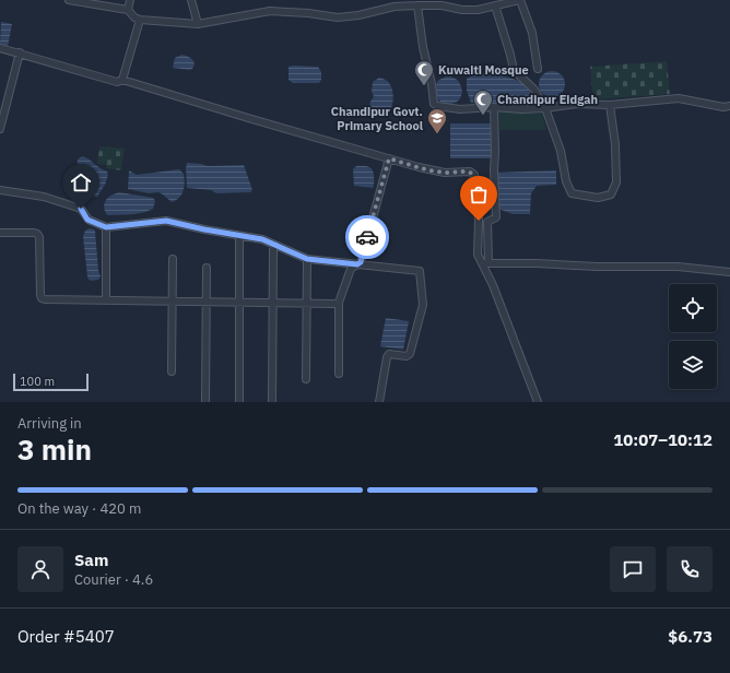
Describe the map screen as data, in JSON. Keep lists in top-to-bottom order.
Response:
{
  "places": {
    "mosque": ["Kuwaiti Mosque", "Chandipur Eidgah"],
    "school or university": ["Chandipur Govt. Primary School"]
  },
  "scale_bar": "100 m",
  "page": {
    "scale": "100 m",
    "heading": ["3 min", "Arriving in", "10:07–10:12"],
    "panel": [
      "Sam",
      "Courier · 4.6",
      "Order #5407",
      "$6.73"
    ],
    "bar": "On the way · 420 m"
  }
}
